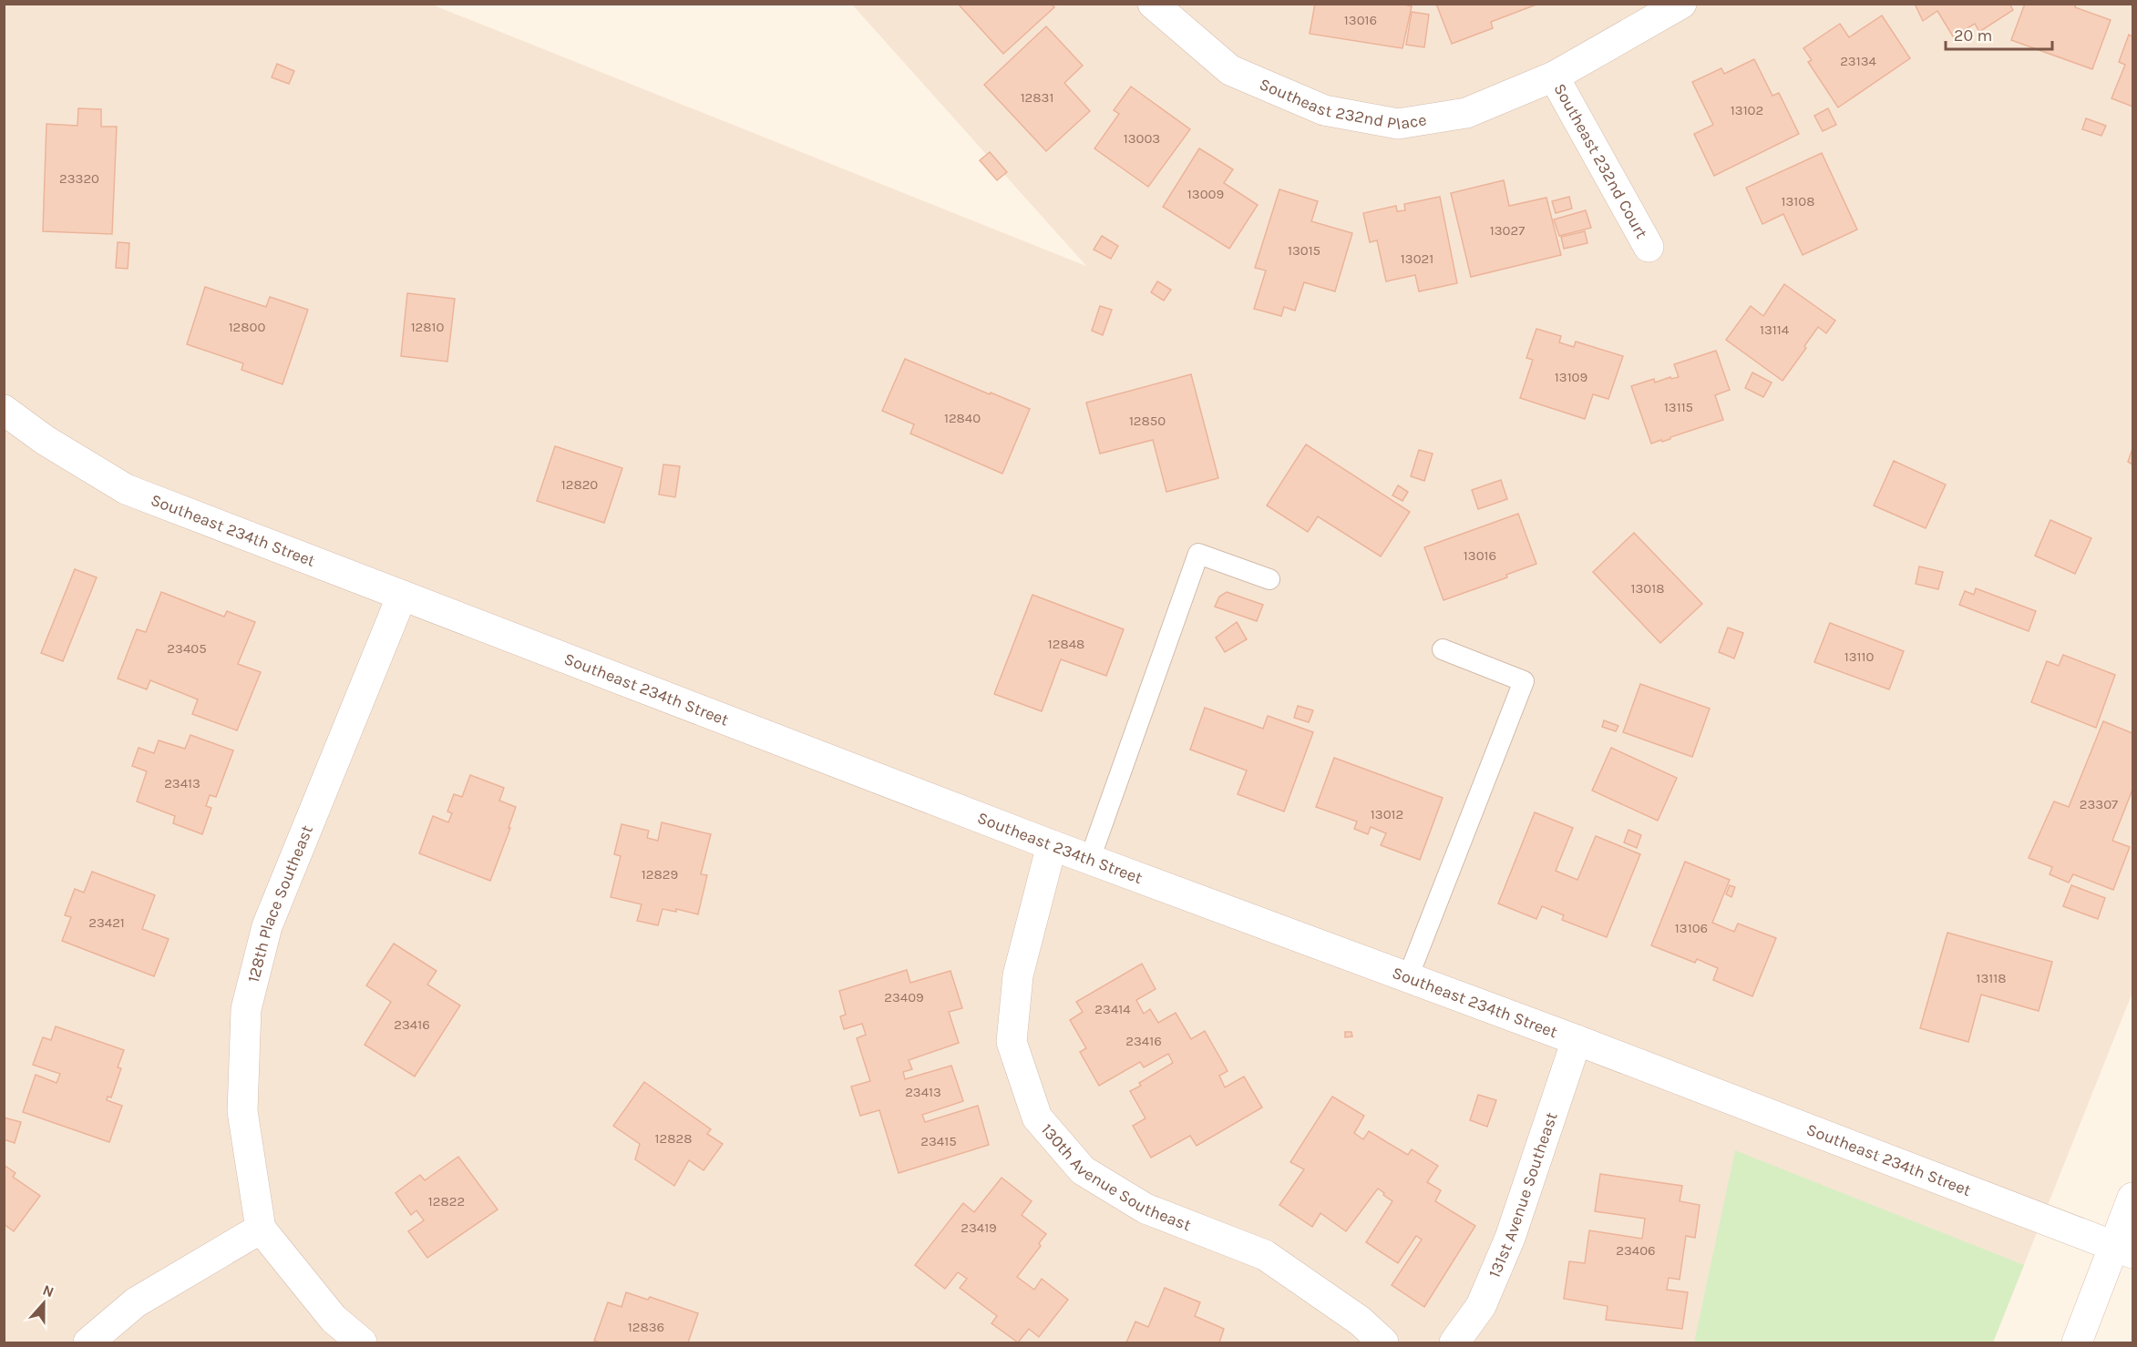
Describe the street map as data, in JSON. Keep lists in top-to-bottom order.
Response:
{
  "streets": {
    "street": [
      "Southeast 232nd Place",
      "Southeast 232nd Court",
      "Southeast 234th Street",
      "128th Place Southeast",
      "130th Avenue Southeast",
      "131st Avenue Southeast"
    ]
  },
  "crossings": [
    ["Southeast 232nd Place", "Southeast 232nd Court"],
    ["Southeast 234th Street", "128th Place Southeast"],
    ["Southeast 234th Street", "130th Avenue Southeast"],
    ["Southeast 234th Street", "131st Avenue Southeast"]
  ],
  "house_numbers": [
    "13016",
    "23134",
    "12831",
    "13102",
    "13003",
    "23320",
    "13009",
    "13108",
    "13027",
    "13015",
    "13021",
    "12800",
    "12810",
    "13114",
    "13109",
    "13115",
    "12840",
    "12850",
    "12820",
    "13016",
    "13018",
    "12848",
    "23405",
    "13110",
    "23413",
    "23307",
    "13012",
    "12829",
    "23421",
    "13106",
    "13118",
    "23409",
    "23414",
    "23416",
    "23416",
    "23413",
    "12828",
    "23415",
    "12822",
    "23419",
    "23406",
    "12836"
  ],
  "scale_bar": "20 m",
  "north": "top"
}
